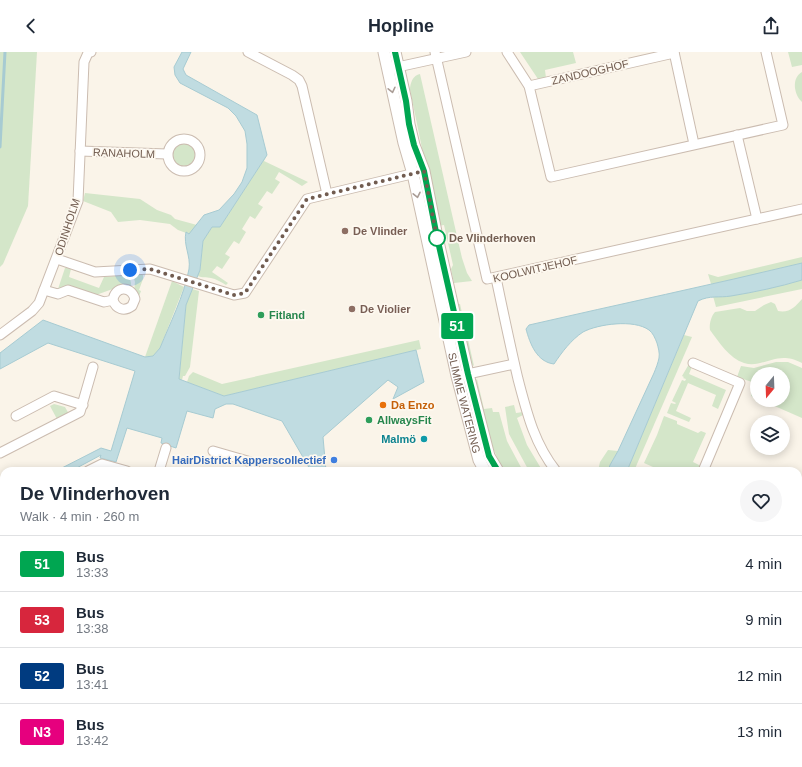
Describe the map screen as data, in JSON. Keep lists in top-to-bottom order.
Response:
{
  "streets": {
    "street": [
      "ZANDOOGHOF",
      "RANAHOLM",
      "ODINHOLM",
      "KOOLWITJEHOF",
      "SLIMME WATERING"
    ]
  },
  "crossings": [
    ["RANAHOLM", "ODINHOLM"]
  ],
  "places": [
    "De Vlinder",
    "De Vlinderhoven",
    "De Violier",
    "Fitland",
    "Da Enzo",
    "AllwaysFit",
    "Malmö",
    "HairDistrict Kapperscollectief"
  ],
  "lines": ["bus line 51"],
  "north": "bottom",
  "page": {
    "header": "Hopline",
    "on_map": "51",
    "heading": ["De Vlinderhoven", "Walk · 4 min · 260 m"],
    "list": [
      {
        "mark": "51",
        "name": "Bus",
        "note": "13:33",
        "value": "4 min"
      },
      {
        "mark": "53",
        "name": "Bus",
        "note": "13:38",
        "value": "9 min"
      },
      {
        "mark": "52",
        "name": "Bus",
        "note": "13:41",
        "value": "12 min"
      },
      {
        "mark": "N3",
        "name": "Bus",
        "note": "13:42",
        "value": "13 min"
      }
    ]
  }
}
